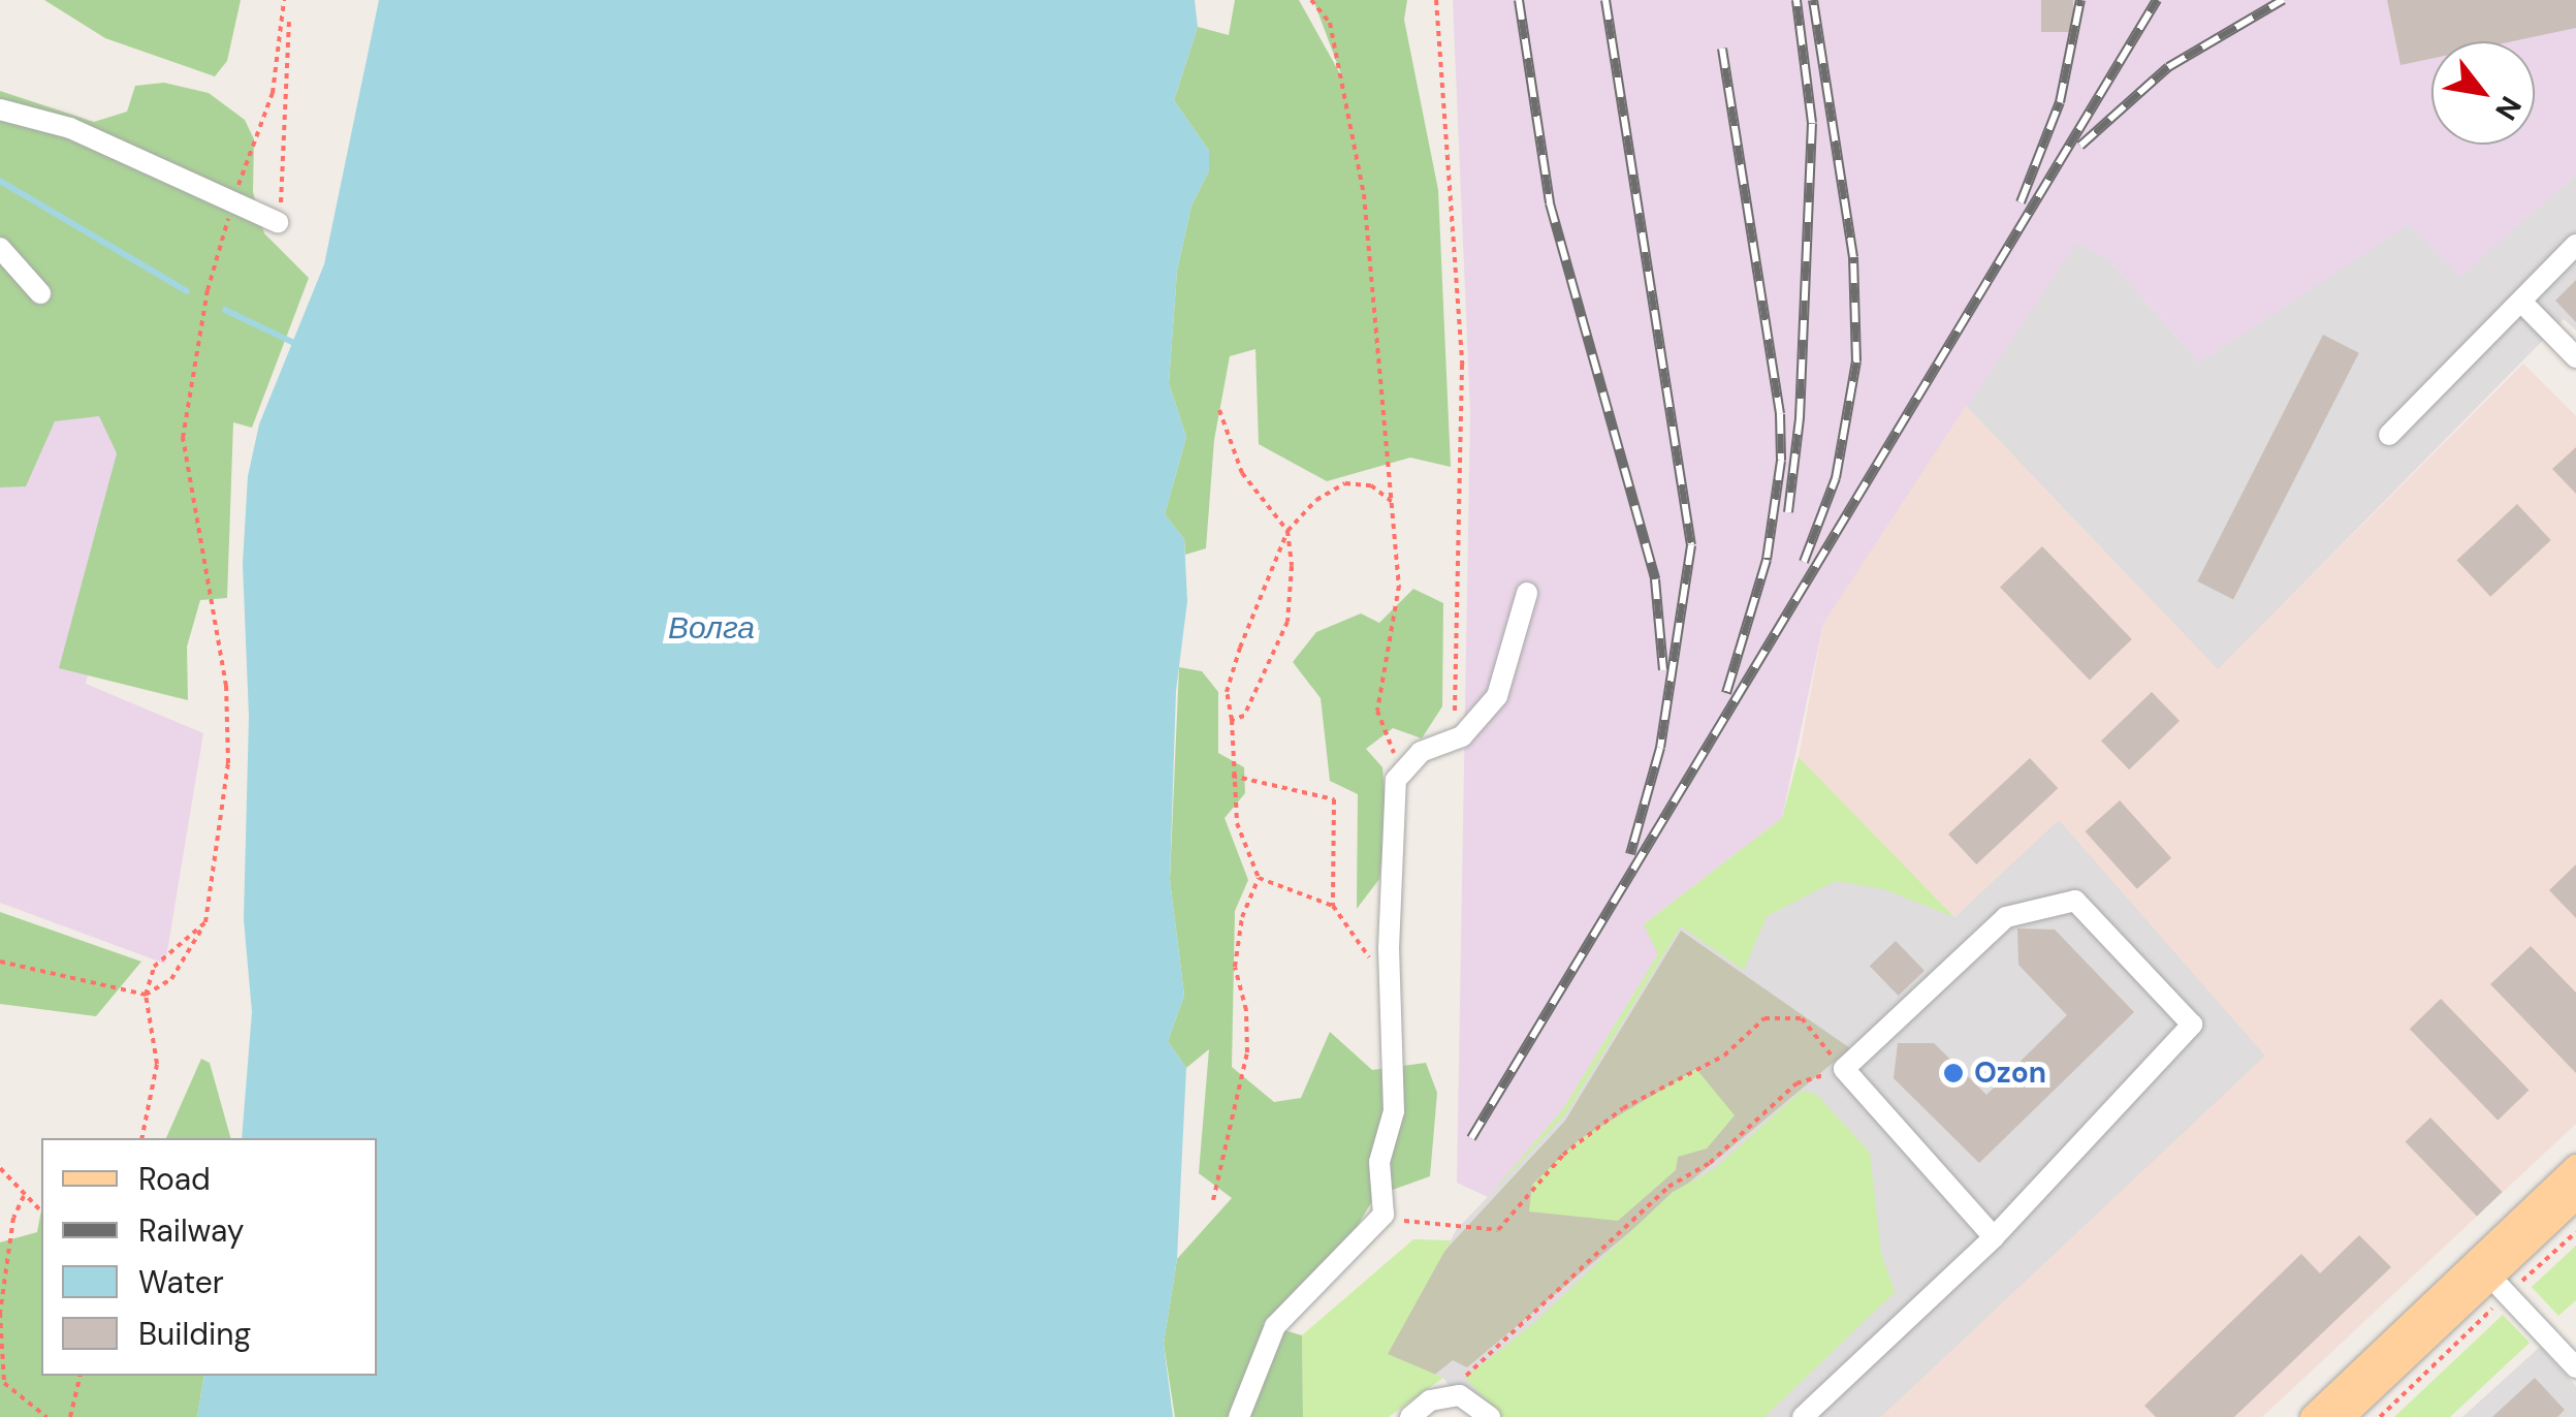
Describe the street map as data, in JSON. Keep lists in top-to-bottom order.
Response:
{
  "water": ["Волга"],
  "places": ["Ozon"],
  "legend": [
    "Road",
    "Railway",
    "Water",
    "Building"
  ],
  "north": "bottom right"
}
